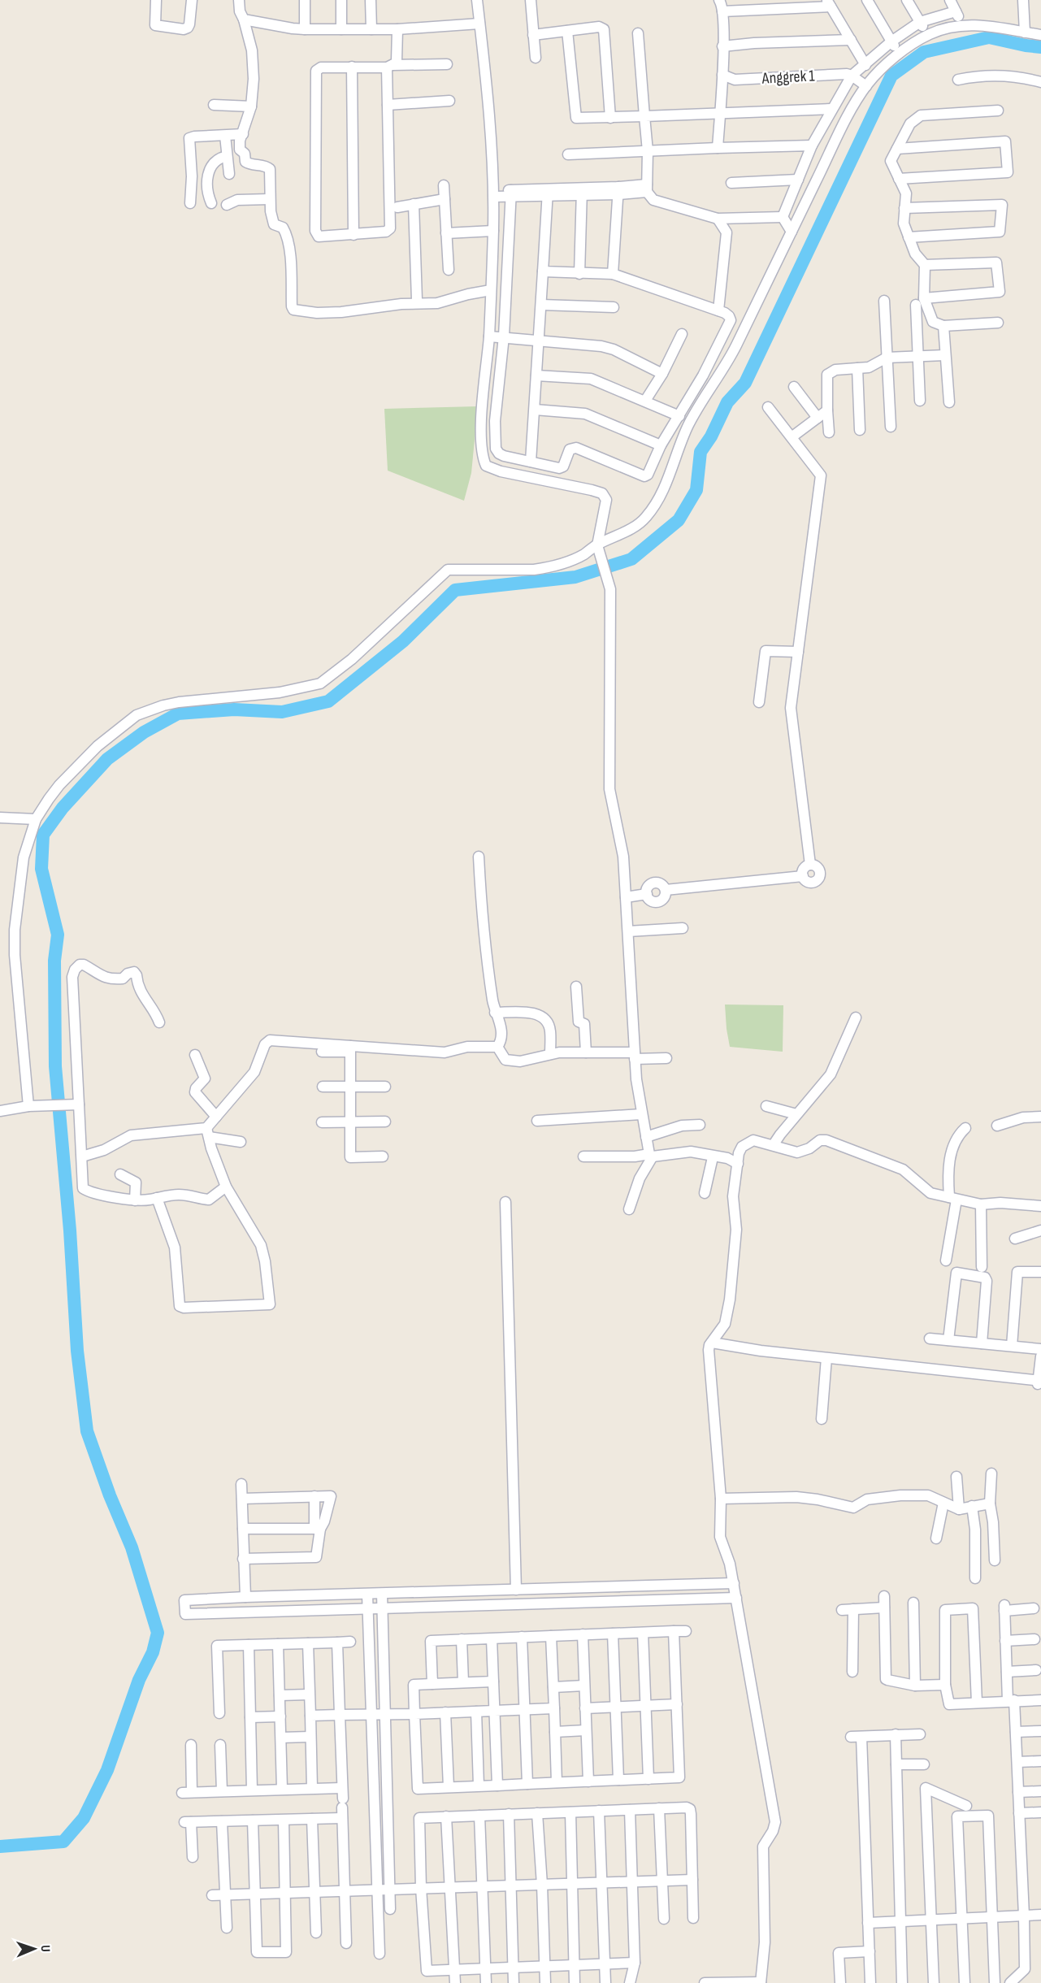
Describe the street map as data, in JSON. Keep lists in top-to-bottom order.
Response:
{
  "streets": {
    "street": ["Anggrek 1"]
  },
  "north": "right"
}
